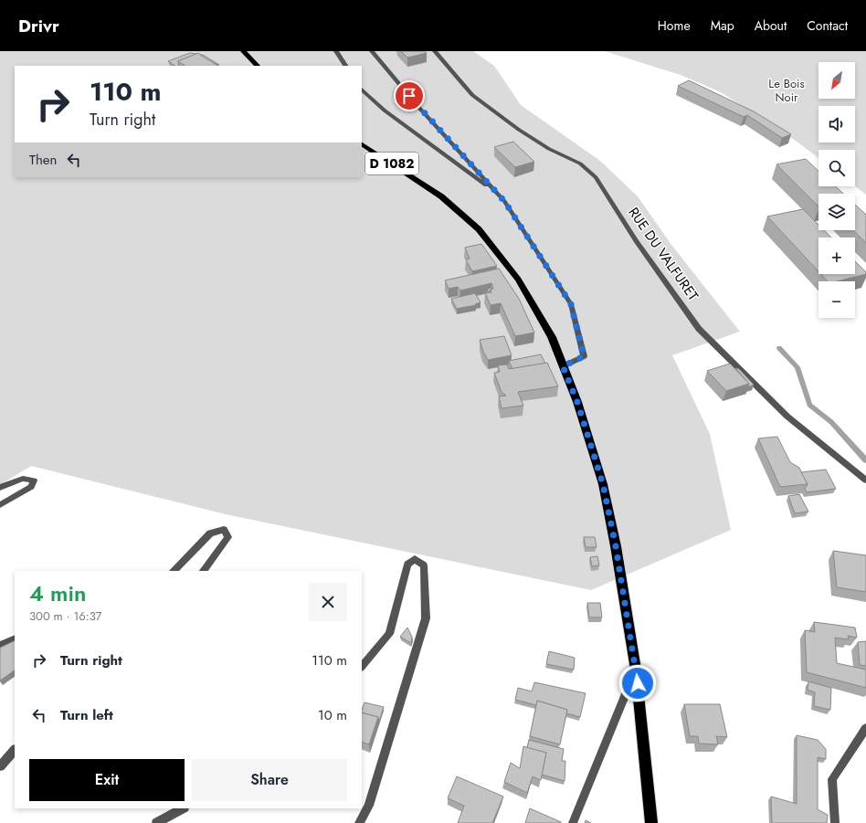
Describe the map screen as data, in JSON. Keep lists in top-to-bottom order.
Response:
{
  "streets": {
    "main road": ["D 1082"],
    "street": ["RUE DU VALFURET"]
  },
  "parks": ["Le Bois Noir"],
  "north": "bottom left",
  "page": {
    "header": "Drivr",
    "nav": [
      "Home",
      "Map",
      "About",
      "Contact"
    ],
    "map_buttons": ["+", "−"],
    "turn": ["110 m", "Turn right"],
    "then": "Then",
    "heading": ["4 min", "300 m · 16:37"],
    "list": [
      {
        "name": "Turn right",
        "value": "110 m"
      },
      {
        "name": "Turn left",
        "value": "10 m"
      }
    ],
    "buttons": ["Exit", "Share"]
  }
}
